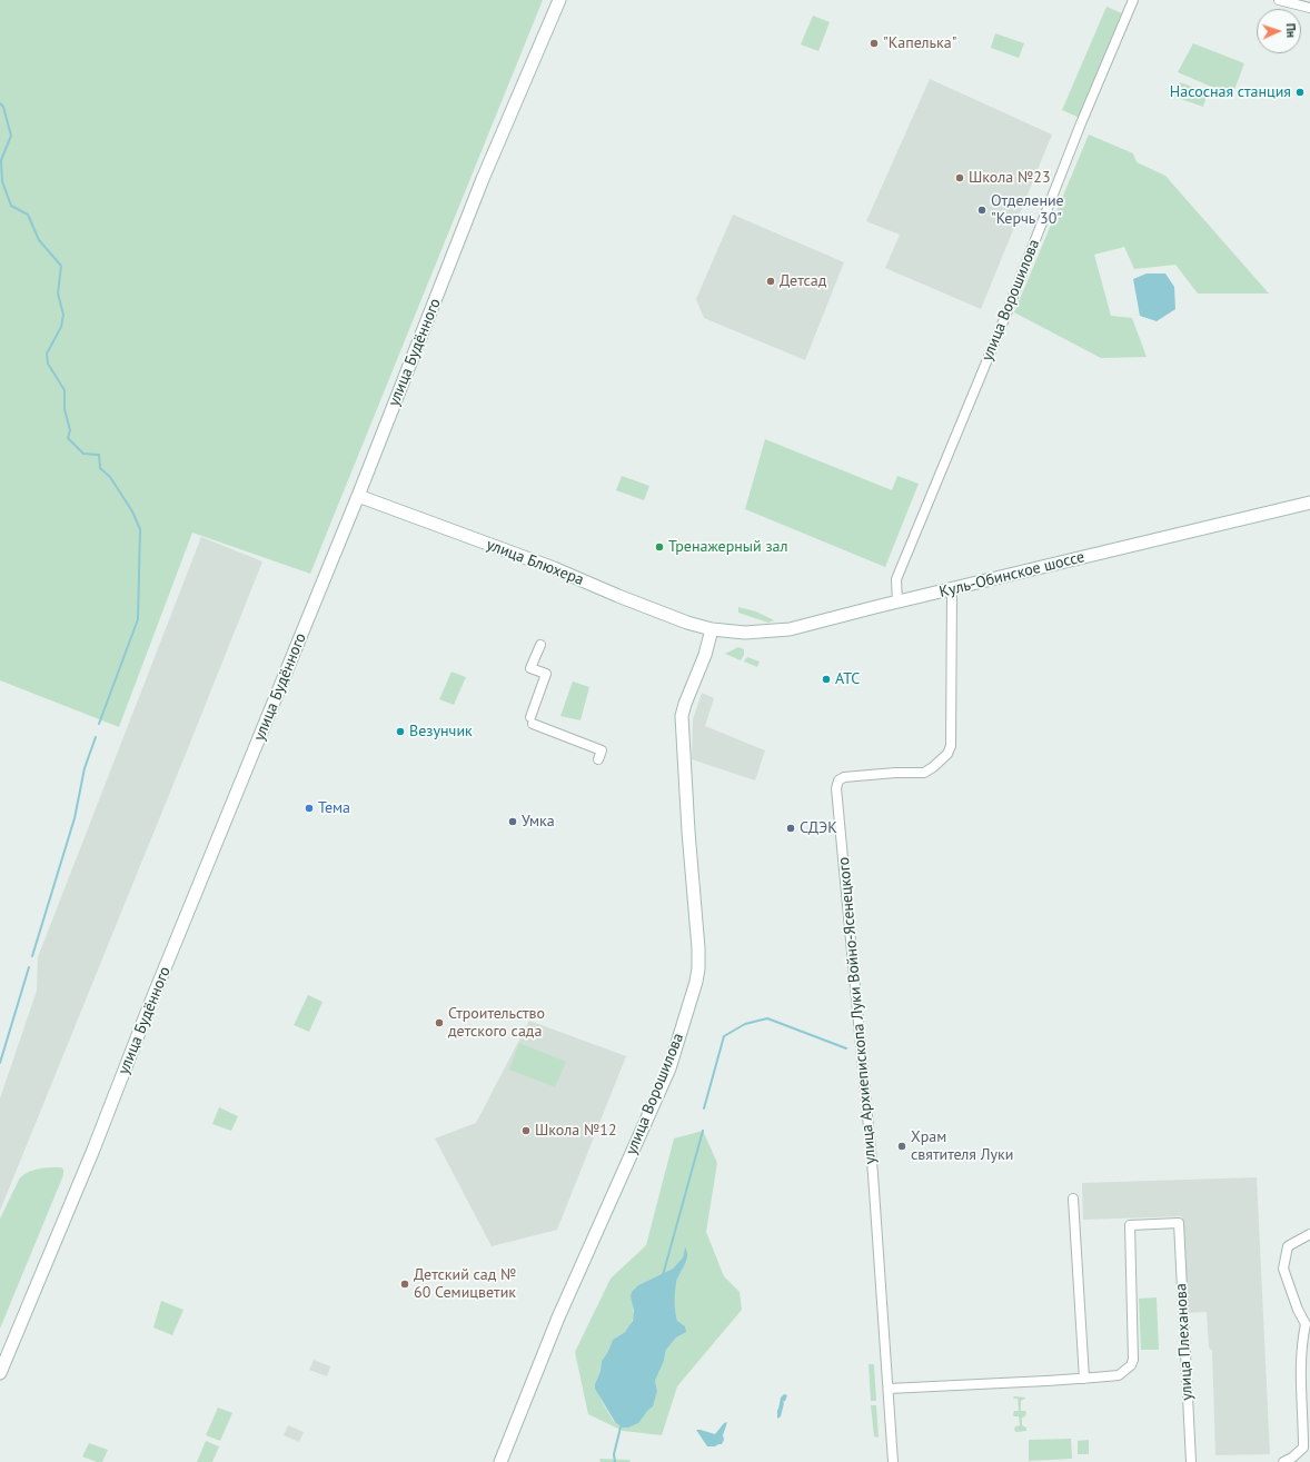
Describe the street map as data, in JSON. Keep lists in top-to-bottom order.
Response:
{
  "streets": {
    "main road": [
      "улица Ворошилова",
      "улица Будённого",
      "улица Блюхера",
      "Куль-Обинское шоссе"
    ],
    "street": ["улица Архиепископа Луки Войно-Ясенецкого", "улица Плеханова"]
  },
  "crossings": [
    ["улица Ворошилова", "улица Блюхера"],
    ["улица Ворошилова", "Куль-Обинское шоссе"],
    ["улица Будённого", "улица Блюхера"],
    ["улица Блюхера", "Куль-Обинское шоссе"],
    ["Куль-Обинское шоссе", "улица Архиепископа Луки Войно-Ясенецкого"]
  ],
  "places": [
    "\"Капелька\"",
    "Насосная станция",
    "Школа №23",
    "Отделение \"Керчь 30\"",
    "Детсад",
    "Тренажерный зал",
    "АТС",
    "Везунчик",
    "Тема",
    "Умка",
    "СДЭК",
    "Строительство детского сада",
    "Школа №12",
    "Храм святителя Луки",
    "Детский сад № 60 Семицветик"
  ],
  "north": "right"
}
